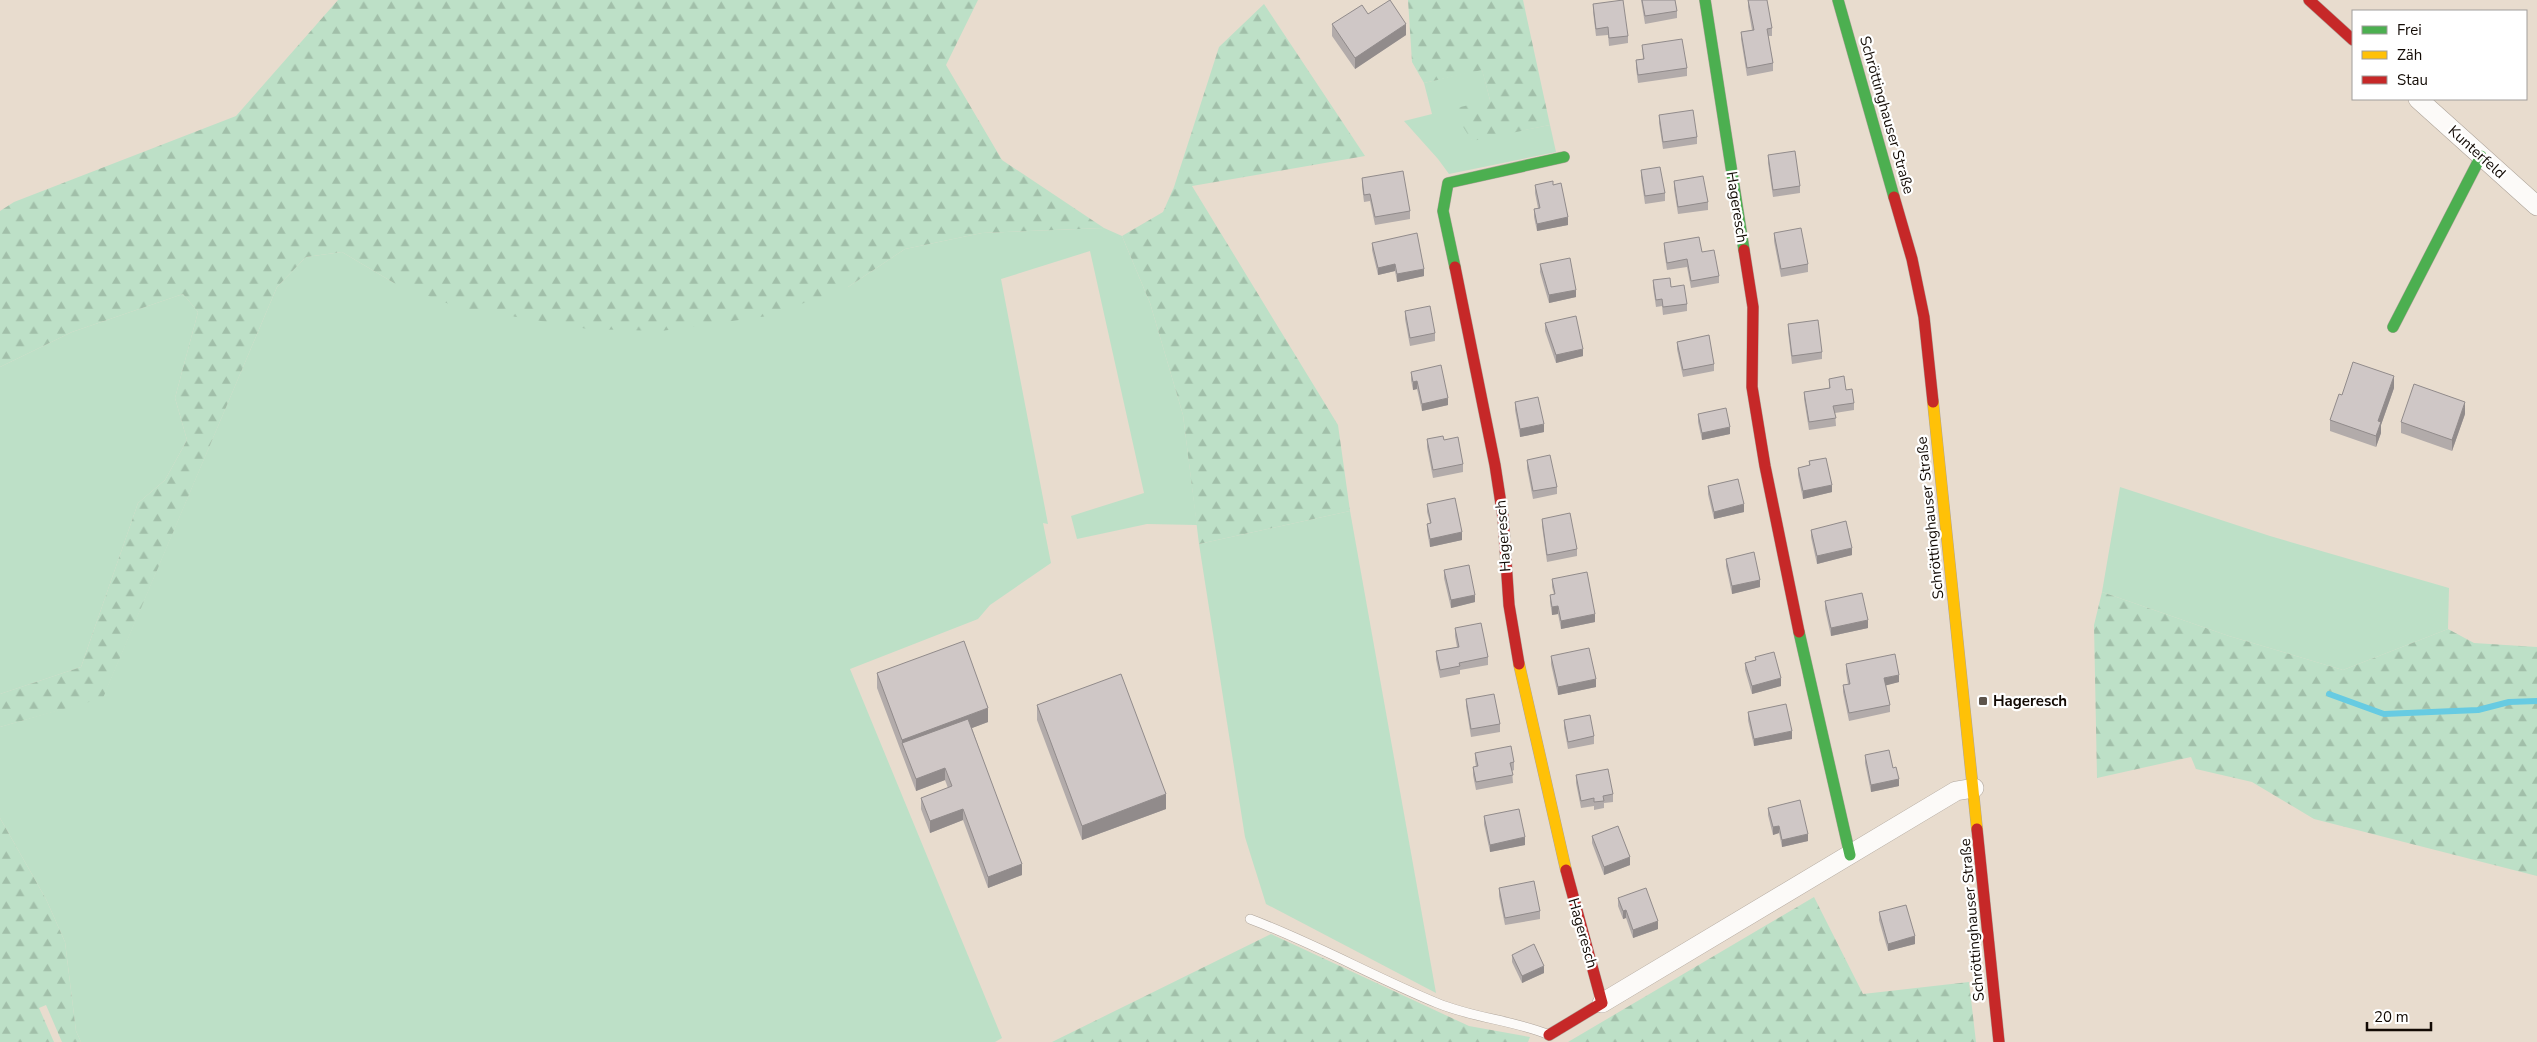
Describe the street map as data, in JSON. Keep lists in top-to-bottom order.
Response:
{
  "streets": {
    "street": ["Schröttinghauser Straße", "Kunterfeld", "Hageresch"]
  },
  "places": {
    "transit": ["Hageresch"]
  },
  "legend": ["Frei", "Zäh", "Stau"],
  "scale_bar": "20 m"
}
